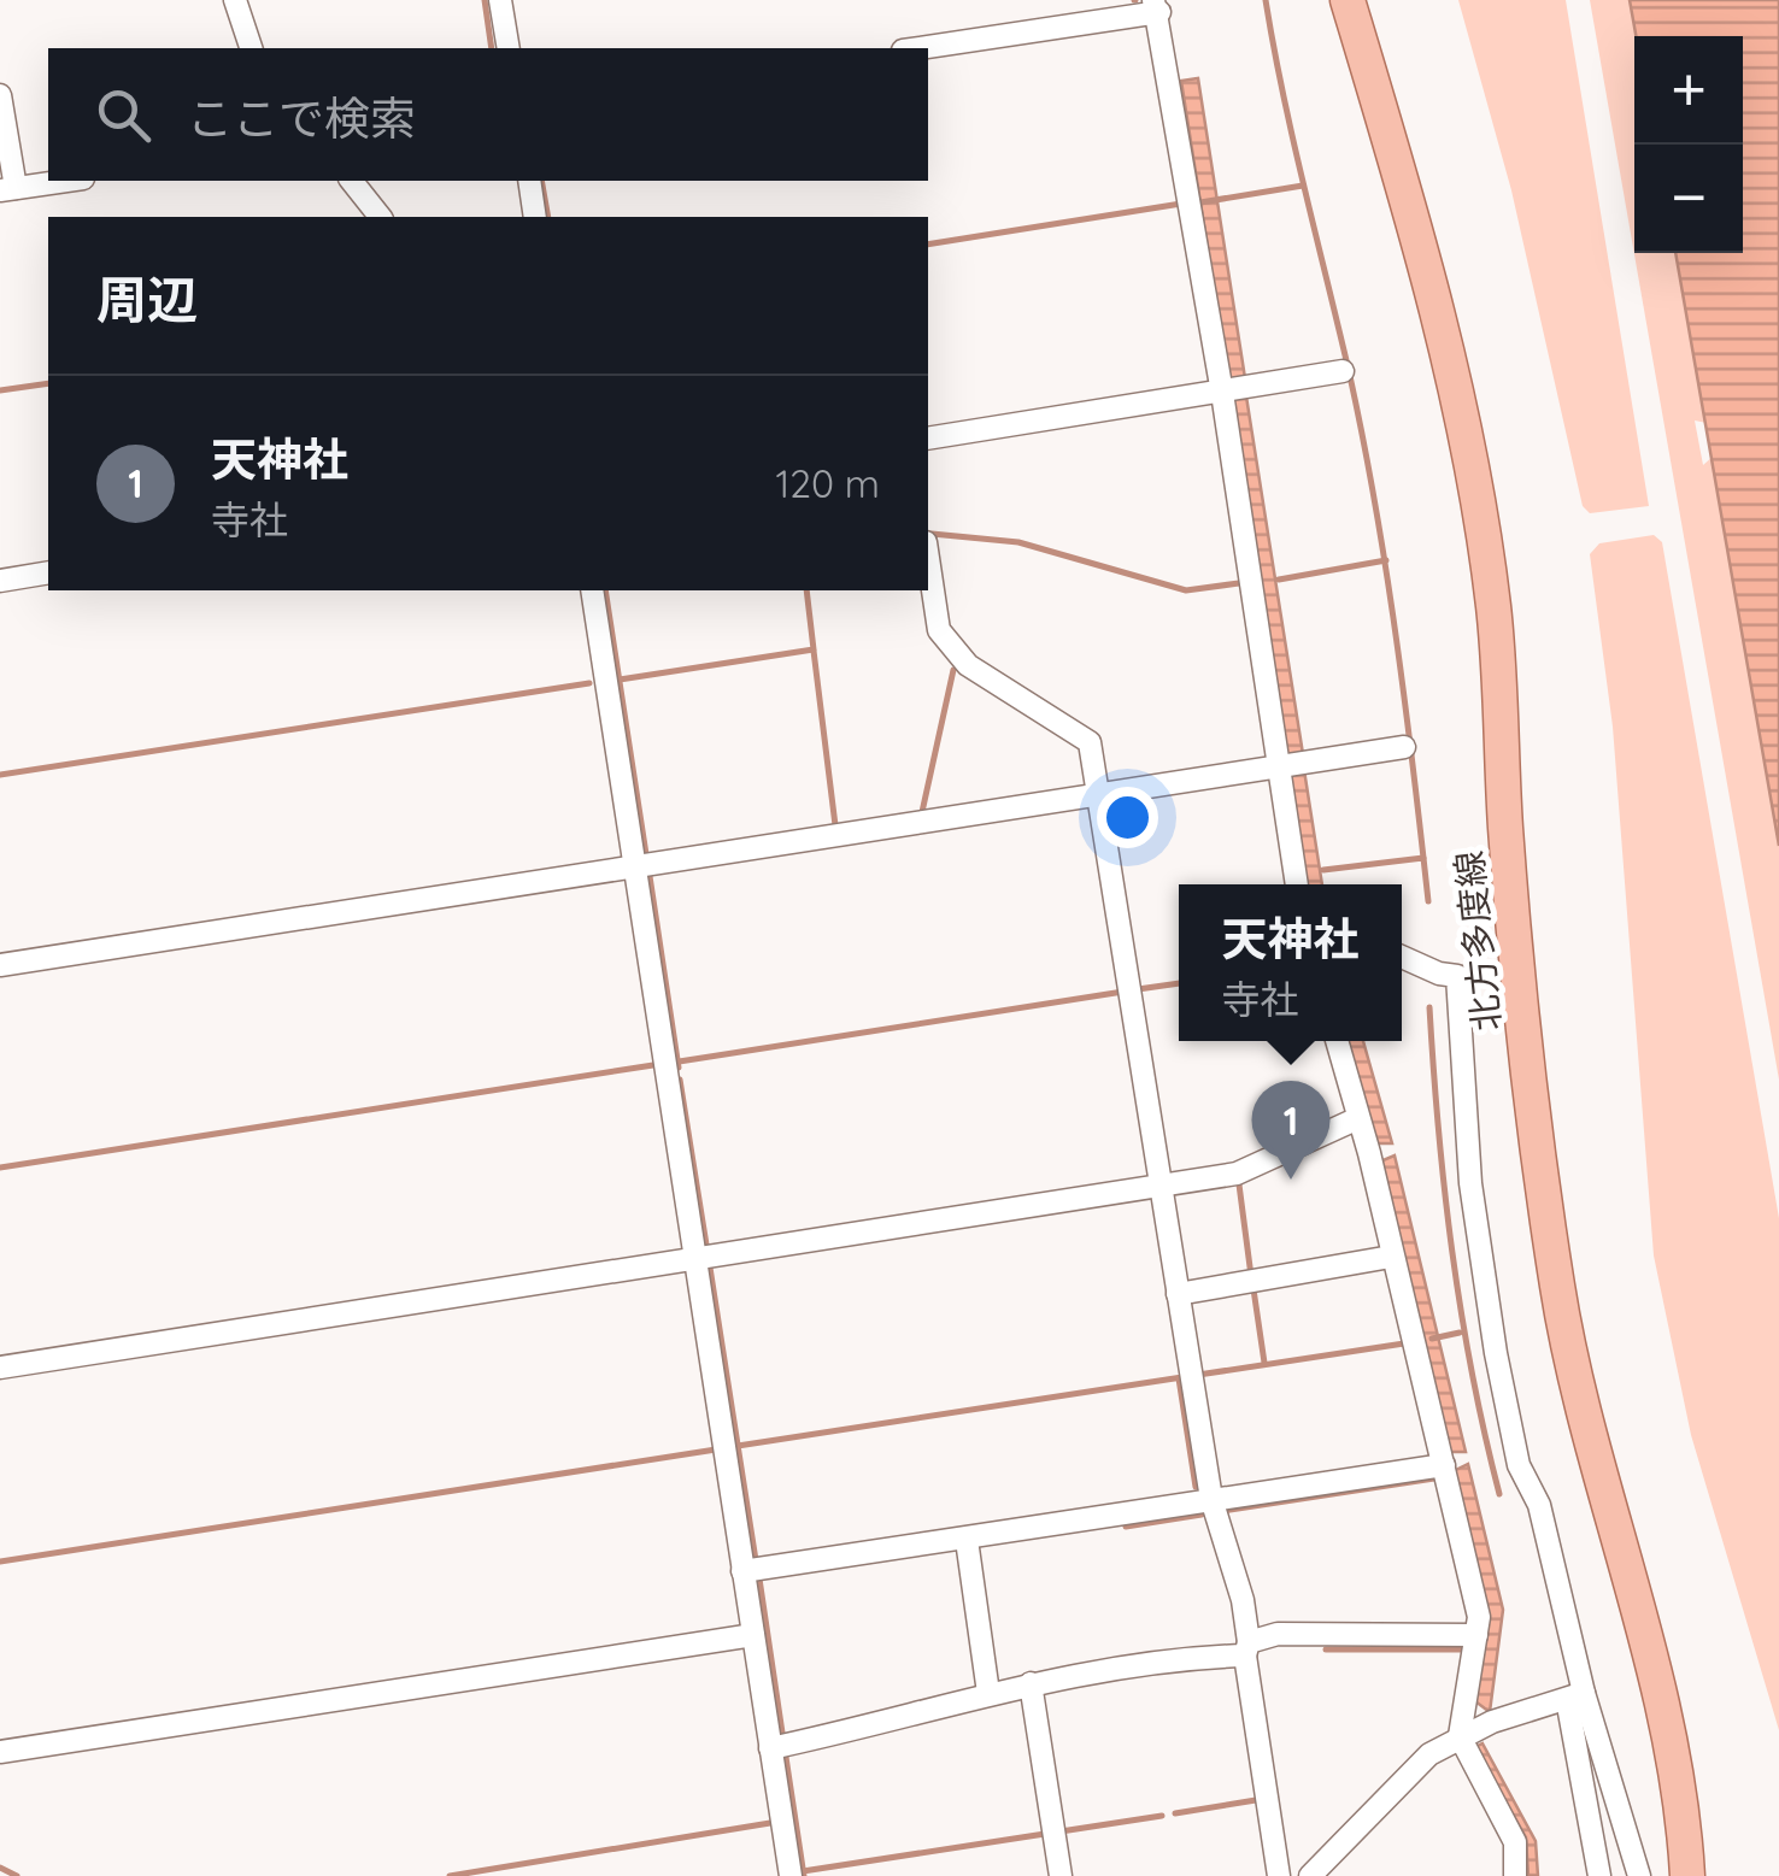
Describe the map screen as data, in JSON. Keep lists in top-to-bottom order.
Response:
{
  "streets": {
    "main road": ["北方多度線"]
  },
  "page": {
    "map_buttons": ["+", "−"],
    "search": "ここで検索",
    "heading": "周辺",
    "list": [
      {
        "mark": "1",
        "name": "天神社",
        "note": "寺社",
        "value": "120 m"
      }
    ],
    "popup": ["天神社", "寺社"],
    "pins": "1"
  }
}
